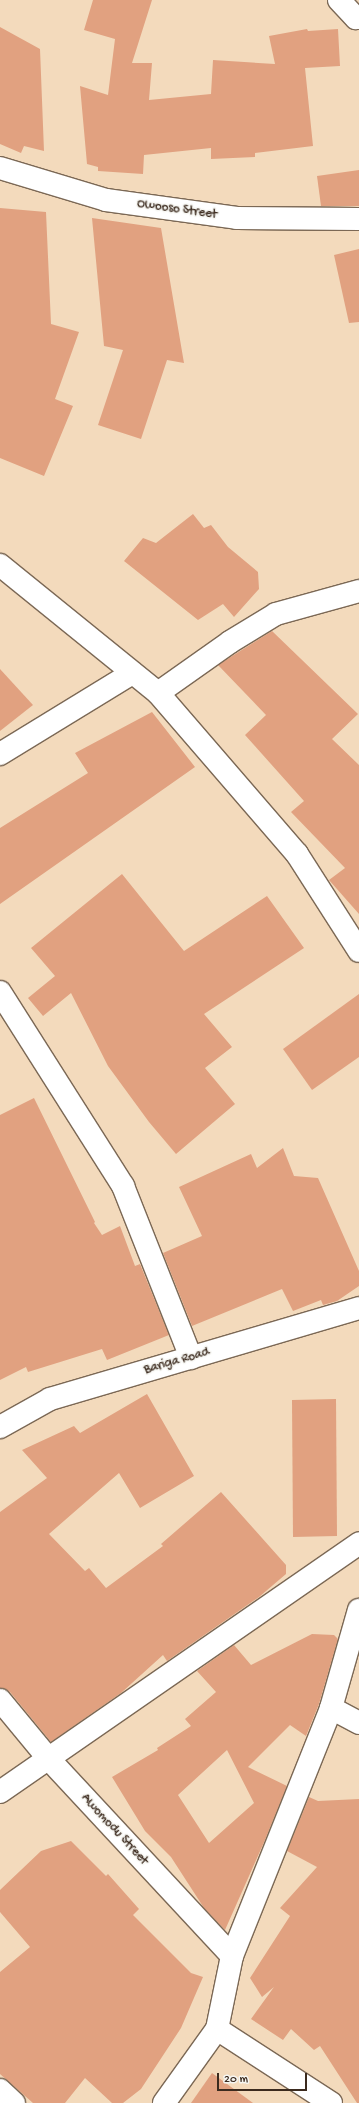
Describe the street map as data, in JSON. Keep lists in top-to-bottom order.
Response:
{
  "streets": {
    "street": ["Owooso Street", "Bariga Road", "Awomodu Street"]
  },
  "scale_bar": "20 m"
}
